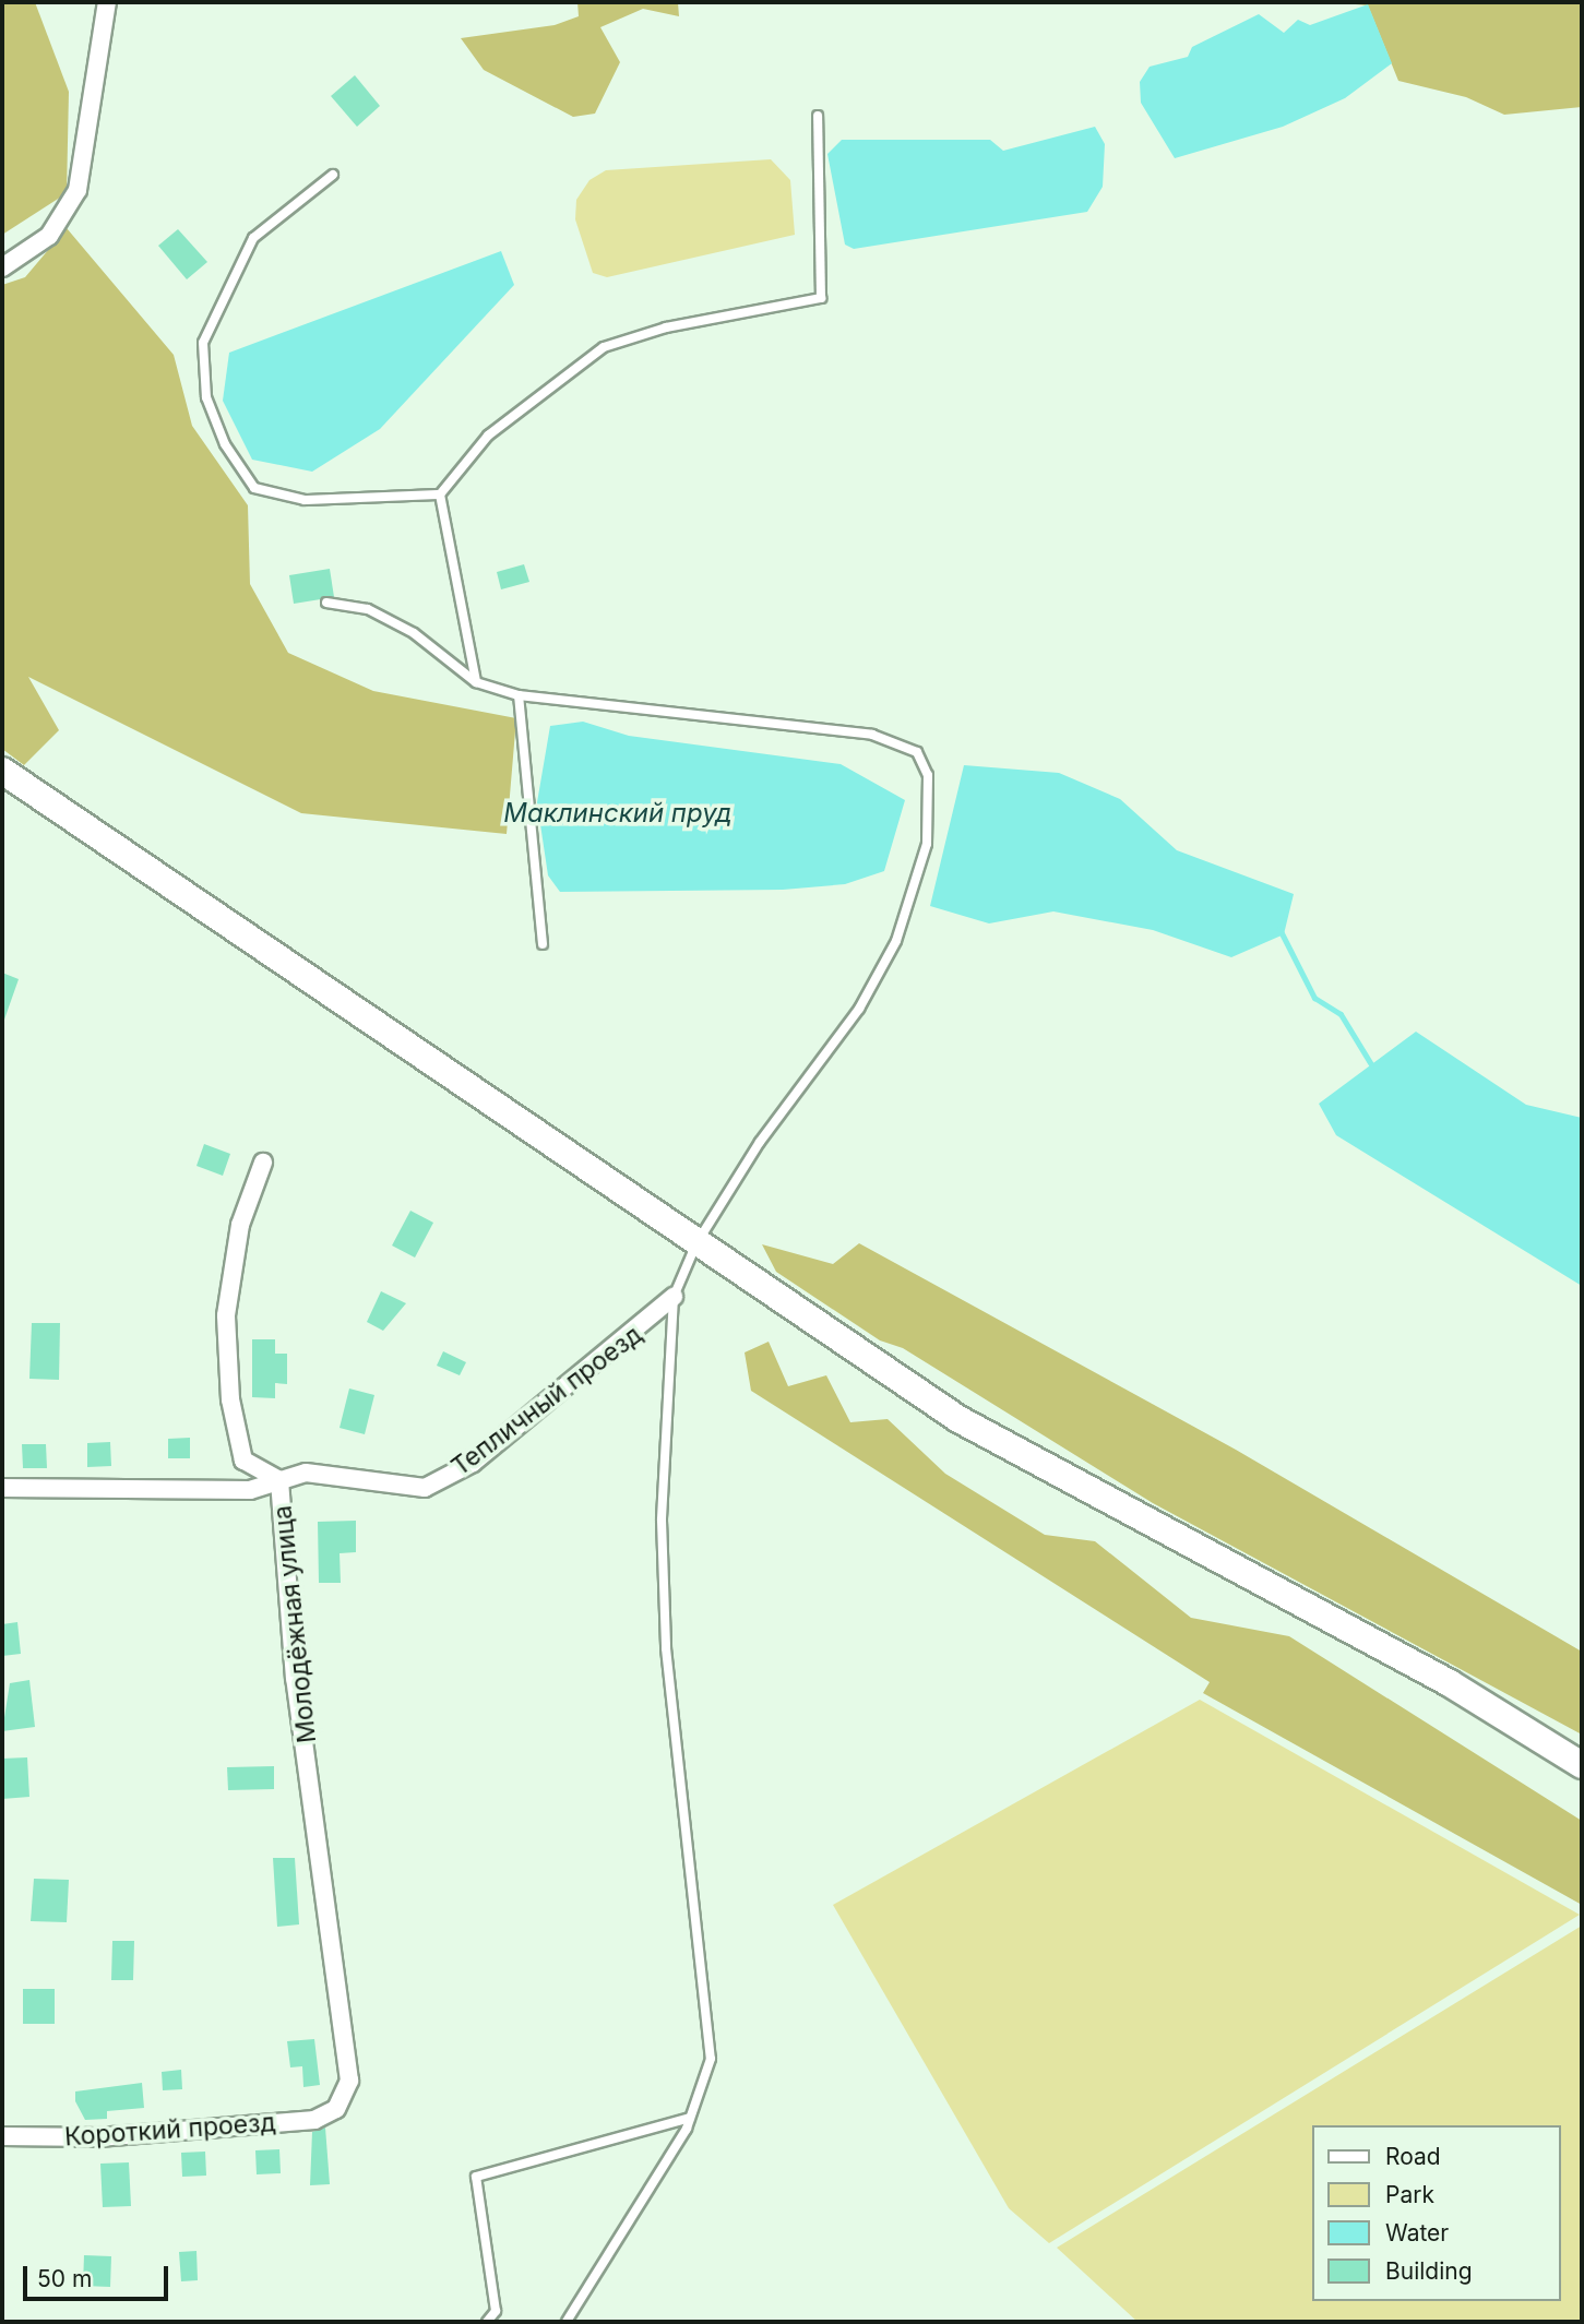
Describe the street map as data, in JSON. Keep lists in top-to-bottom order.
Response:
{
  "streets": {
    "street": ["Тепличный проезд", "Молодёжная улица", "Короткий проезд"]
  },
  "crossings": [
    ["Тепличный проезд", "Молодёжная улица"],
    ["Молодёжная улица", "Короткий проезд"]
  ],
  "water": ["Маклинский пруд"],
  "legend": [
    "Road",
    "Park",
    "Water",
    "Building"
  ],
  "scale_bar": "50 m"
}
